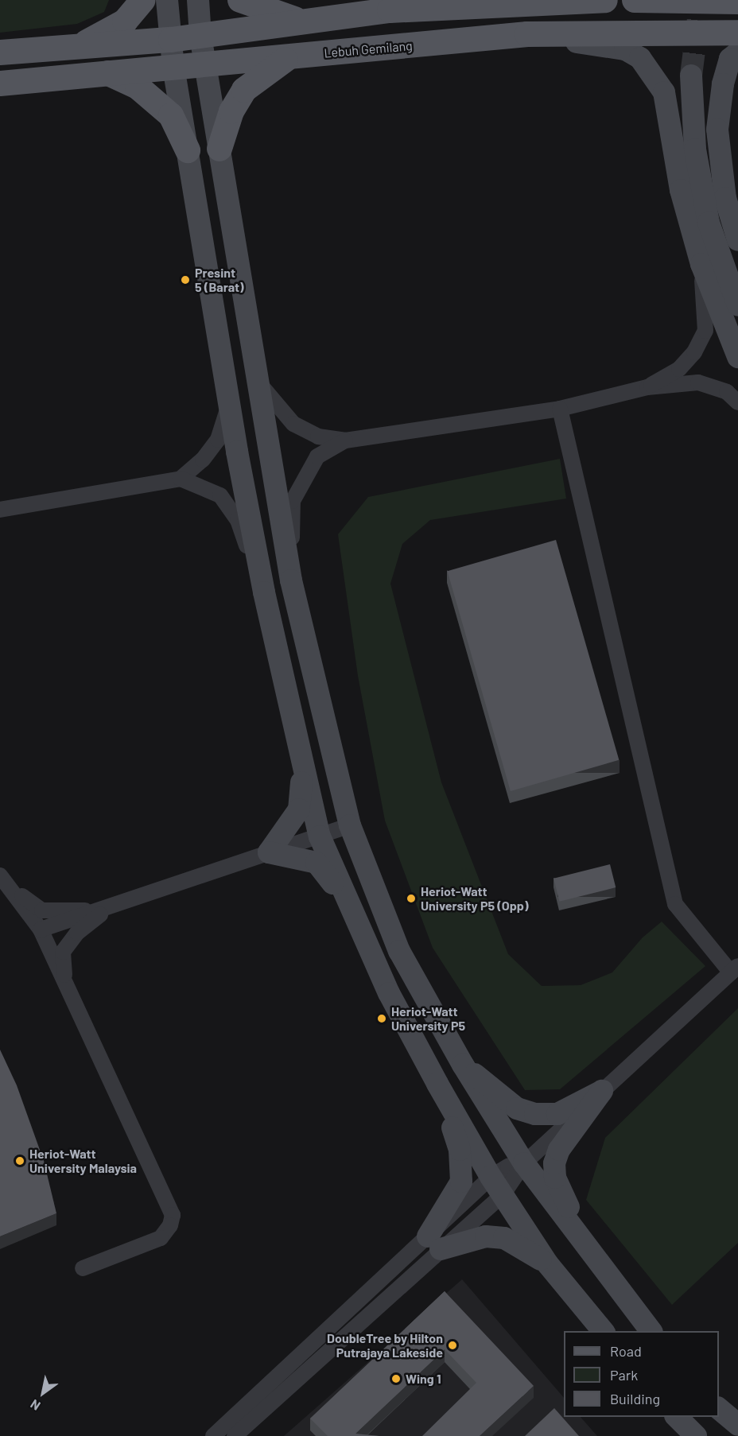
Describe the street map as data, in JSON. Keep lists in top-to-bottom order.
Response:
{
  "streets": {
    "main road": ["Lebuh Gemilang"]
  },
  "places": [
    "Presint 5 (Barat)",
    "Heriot-Watt University P5 (Opp)",
    "Heriot-Watt University P5",
    "Heriot-Watt University Malaysia",
    "DoubleTree by Hilton Putrajaya Lakeside",
    "Wing 1"
  ],
  "legend": ["Road", "Park", "Building"],
  "north": "bottom left"
}
